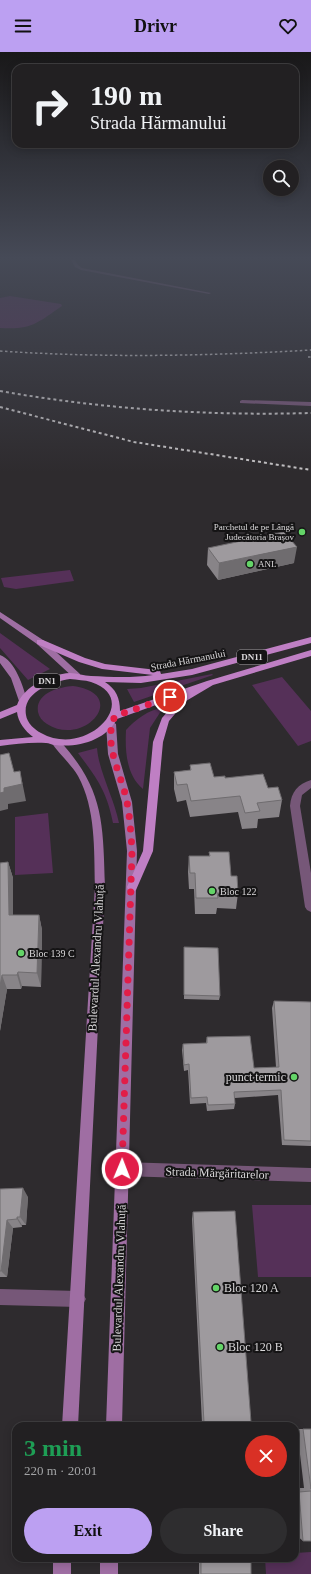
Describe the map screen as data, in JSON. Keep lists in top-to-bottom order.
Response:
{
  "streets": {
    "main road": [
      "DN11",
      "Strada Hărmanului",
      "DN1",
      "Bulevardul Alexandru Vlahuță"
    ],
    "street": ["Strada Mărgăritarelor"]
  },
  "crossings": [
    ["DN11", "Strada Hărmanului"],
    ["DN11", "DN1"],
    ["DN11", "Bulevardul Alexandru Vlahuță"],
    ["Strada Hărmanului", "DN1"],
    ["Strada Hărmanului", "Bulevardul Alexandru Vlahuță"],
    ["DN1", "Bulevardul Alexandru Vlahuță"],
    ["Bulevardul Alexandru Vlahuță", "Strada Mărgăritarelor"]
  ],
  "places": [
    "Parchetul de pe Lângă Judecătoria Brașov",
    "ANL",
    "Bloc 122",
    "Bloc 139 C",
    "punct termic",
    "Bloc 120 A",
    "Bloc 120 B"
  ],
  "page": {
    "header": "Drivr",
    "turn": ["190 m", "Strada Hărmanului"],
    "heading": ["3 min", "220 m · 20:01"],
    "buttons": ["Exit", "Share"]
  }
}
